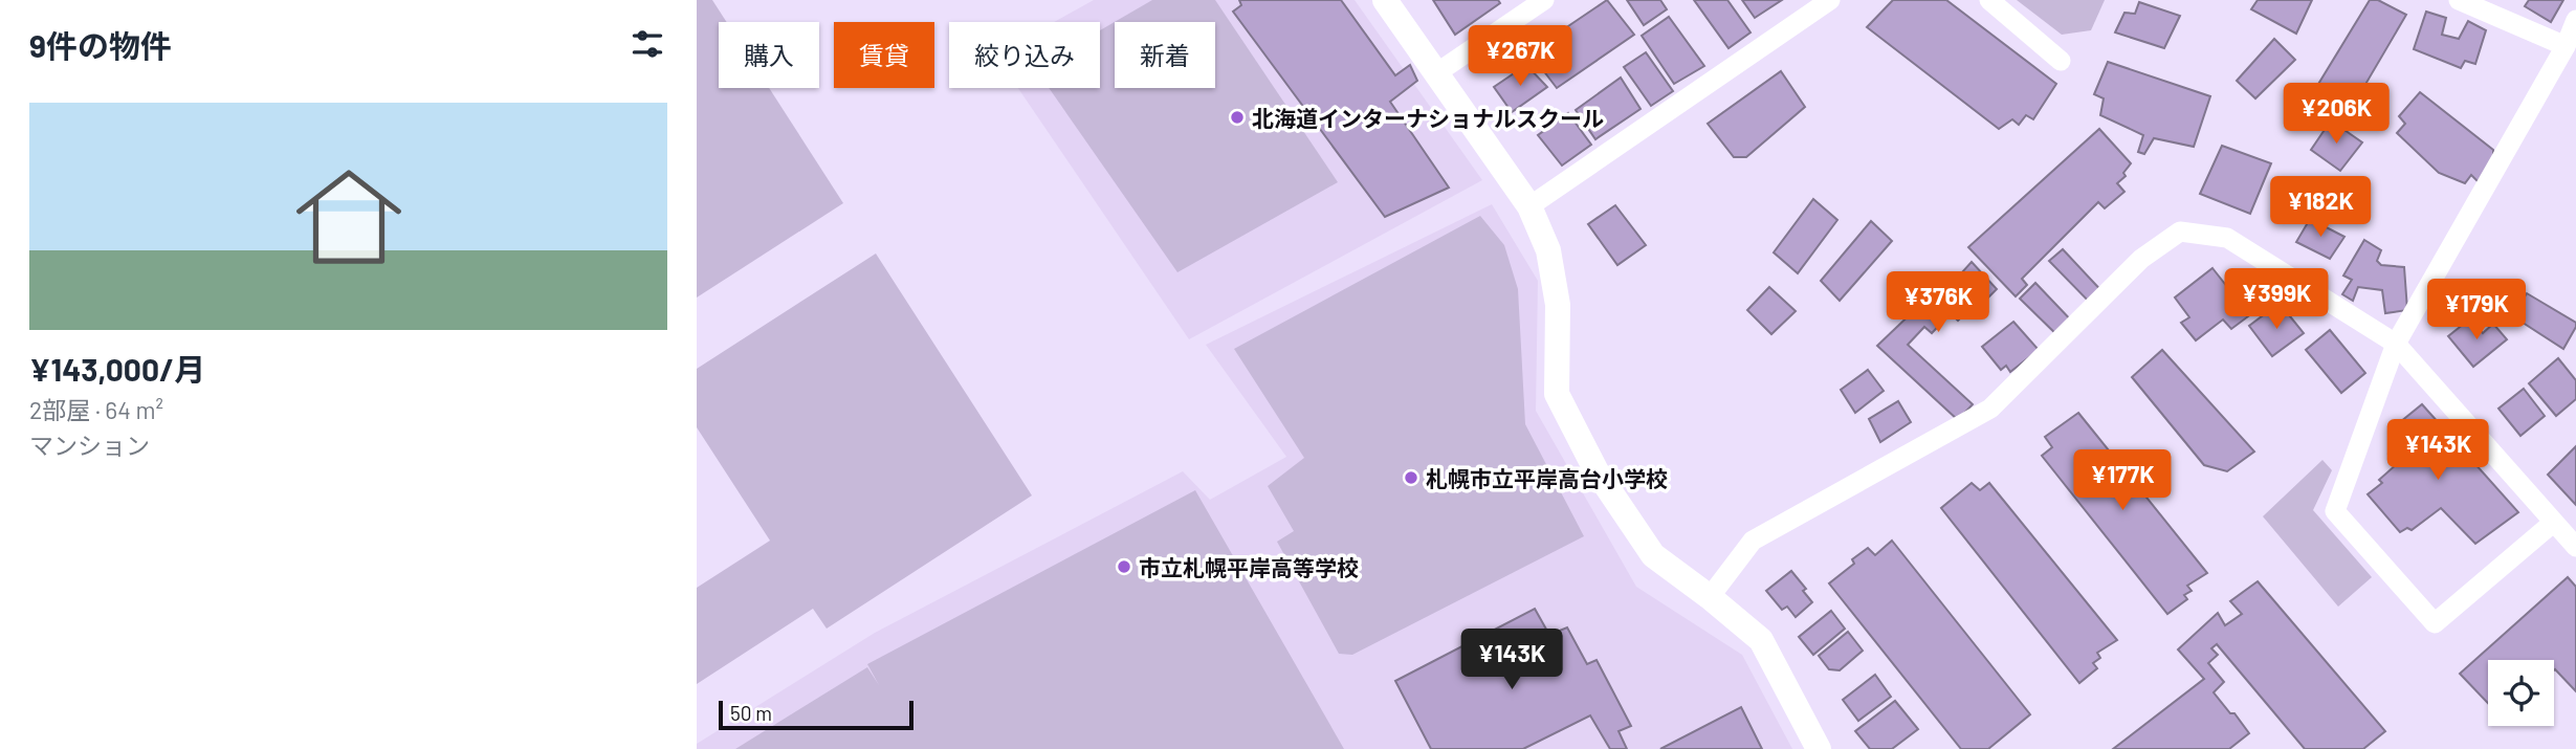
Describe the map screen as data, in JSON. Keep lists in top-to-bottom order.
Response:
{
  "places": ["北海道インターナショナルスクール", "札幌市立平岸高台小学校", "市立札幌平岸高等学校"],
  "scale_bar": "50 m",
  "page": {
    "heading": "9件の物件",
    "chip": [
      "購入",
      "賃貸",
      "絞り込み",
      "新着"
    ],
    "price": [
      "¥267K",
      "¥206K",
      "¥182K",
      "¥399K",
      "¥376K",
      "¥179K",
      "¥143K",
      "¥177K",
      "¥143K"
    ],
    "list": [
      {
        "name": "¥143,000/月",
        "note": "2部屋 · 64 m² · マンション"
      }
    ],
    "scale": "50 m"
  }
}
